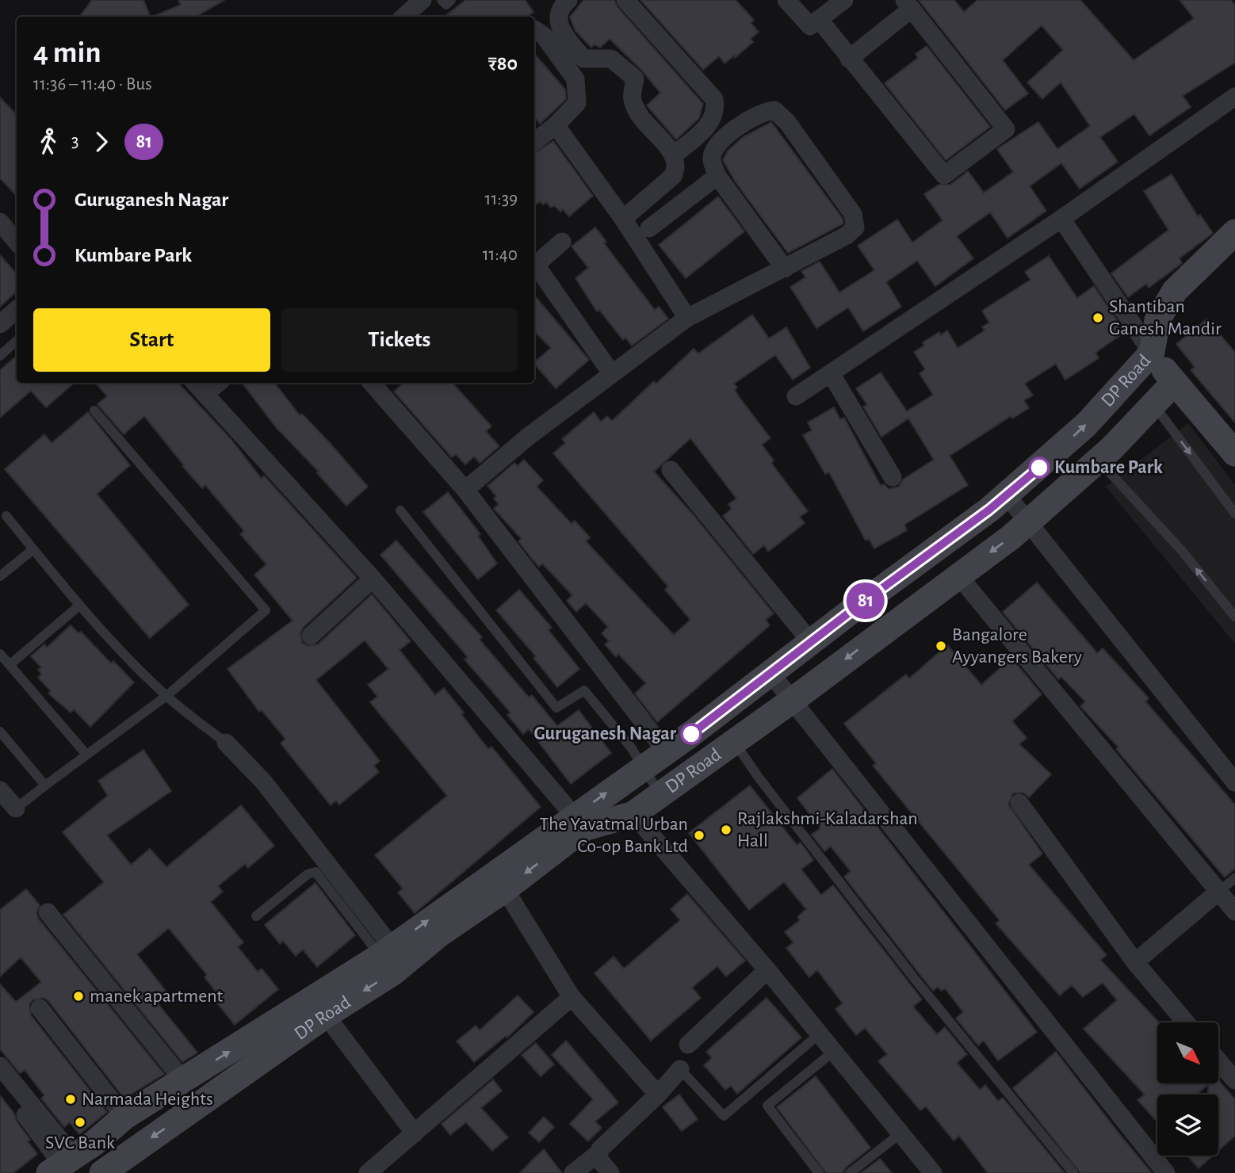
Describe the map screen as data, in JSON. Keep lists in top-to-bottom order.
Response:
{
  "streets": {
    "main road": ["DP Road"]
  },
  "places": [
    "Shantiban Ganesh Mandir",
    "Kumbare Park",
    "Bangalore Ayyangers Bakery",
    "Guruganesh Nagar",
    "Rajlakshmi-Kaladarshan Hall",
    "The Yavatmal Urban Co-op Bank Ltd",
    "manek apartment",
    "Narmada Heights",
    "SVC Bank"
  ],
  "lines": ["bus line 81"],
  "north": "bottom right",
  "page": {
    "on_map": "81",
    "heading": ["4 min", "11:36 – 11:40 · Bus", "₹80"],
    "legs": ["3", "81"],
    "list": [
      {
        "name": "Guruganesh Nagar",
        "value": "11:39"
      },
      {
        "name": "Kumbare Park",
        "value": "11:40"
      }
    ],
    "buttons": ["Start", "Tickets"]
  }
}
